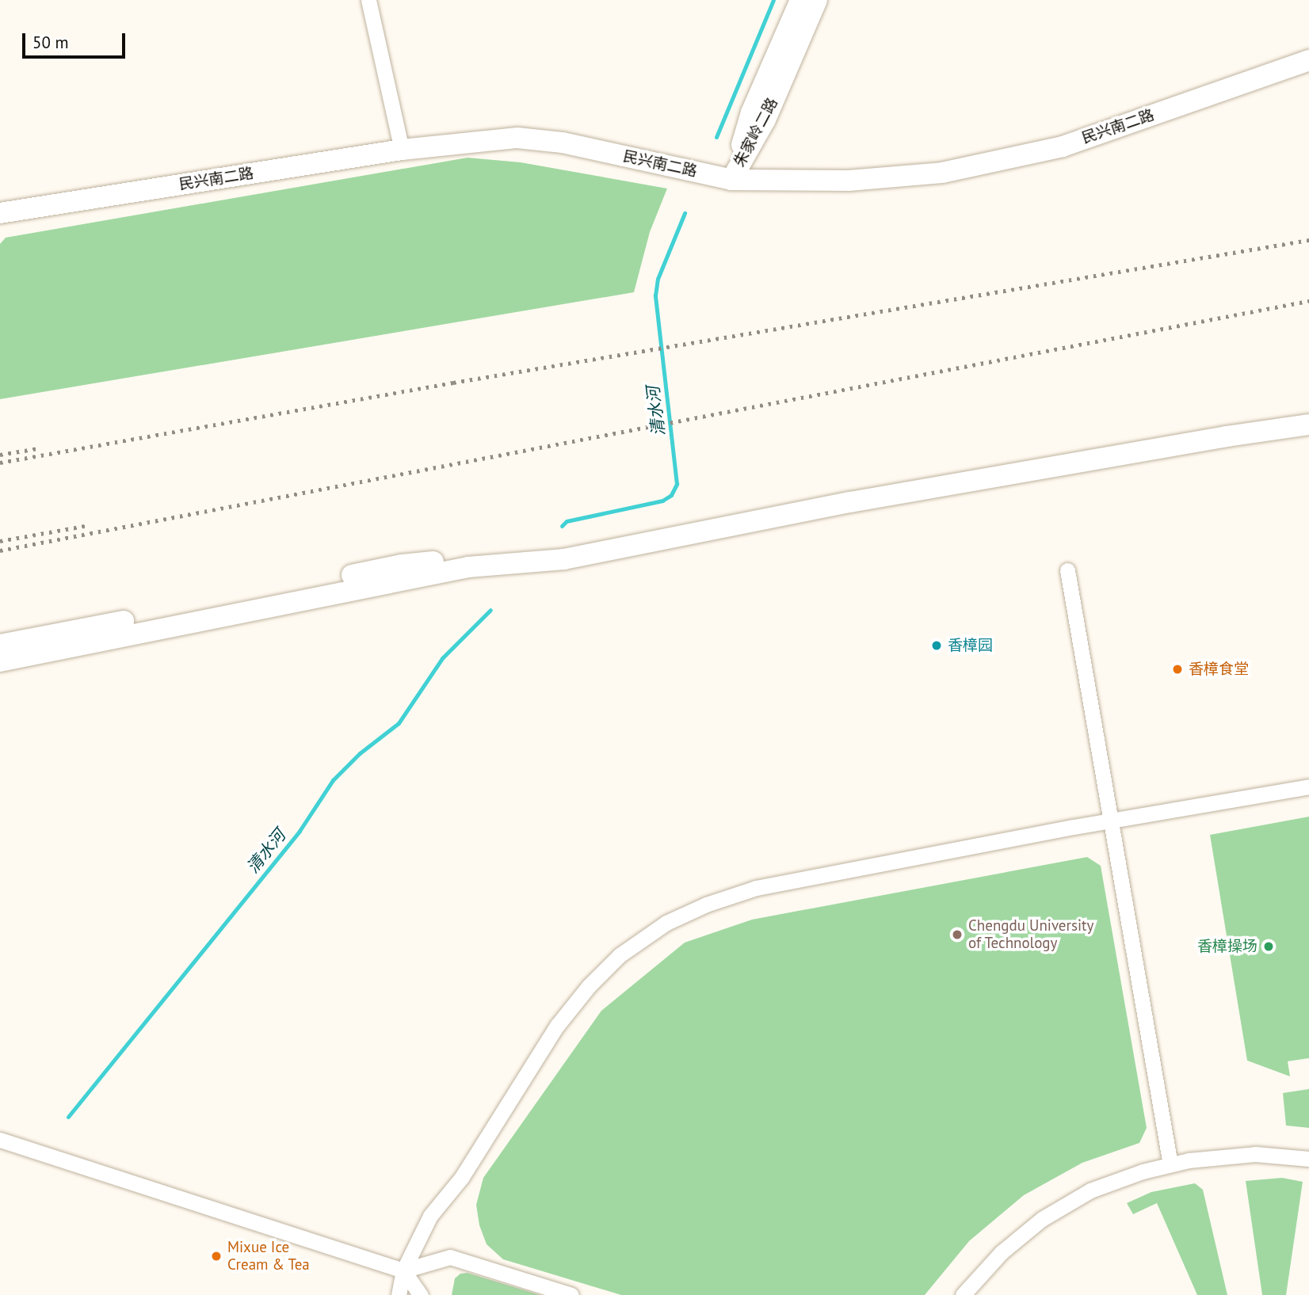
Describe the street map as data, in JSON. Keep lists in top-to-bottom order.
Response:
{
  "streets": {
    "street": ["民兴南二路", "朱家岭二路"]
  },
  "crossings": [
    ["民兴南二路", "朱家岭二路"]
  ],
  "water": ["清水河"],
  "places": [
    "香樟园",
    "香樟食堂",
    "Chengdu University of Technology",
    "香樟操场",
    "Mixue Ice Cream & Tea"
  ],
  "scale_bar": "50 m"
}
